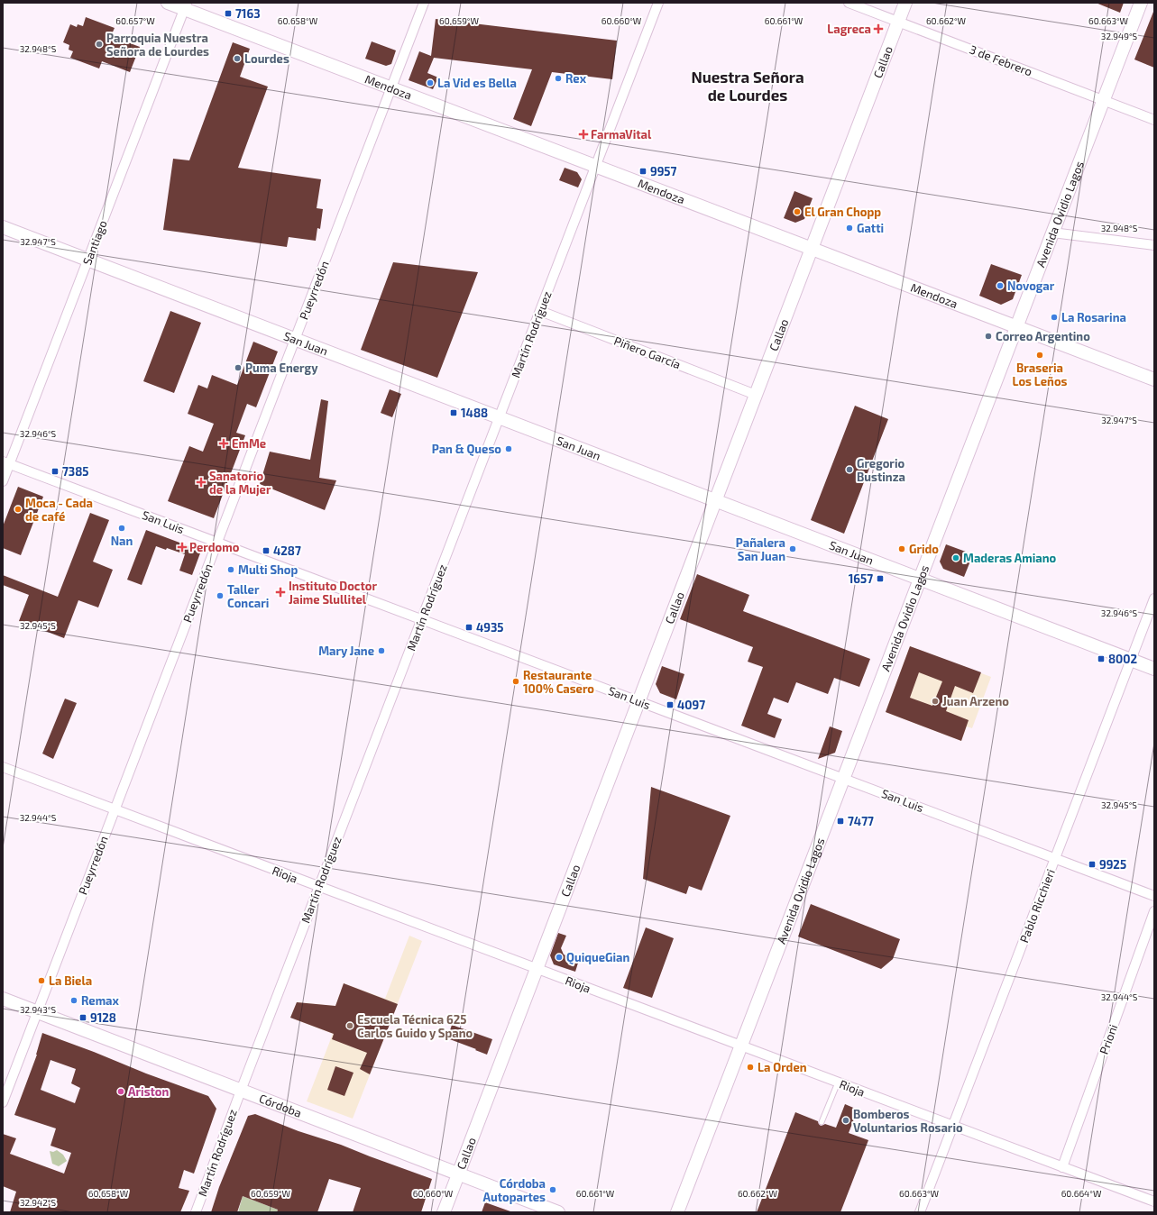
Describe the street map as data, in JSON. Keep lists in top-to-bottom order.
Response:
{
  "streets": {
    "main road": [
      "Callao",
      "Mendoza",
      "Avenida Ovidio Lagos",
      "San Juan",
      "Córdoba"
    ],
    "street": [
      "3 de Febrero",
      "Santiago",
      "Pueyrredón",
      "Martín Rodríguez",
      "Piñero García",
      "San Luis",
      "Rioja",
      "Pablo Ricchieri",
      "Prioni"
    ]
  },
  "crossings": [
    ["3 de Febrero", "Callao"],
    ["3 de Febrero", "Avenida Ovidio Lagos"],
    ["Callao", "Mendoza"],
    ["Callao", "San Juan"],
    ["Callao", "Piñero García"],
    ["Callao", "San Luis"],
    ["Callao", "Rioja"],
    ["Callao", "Córdoba"],
    ["Mendoza", "Avenida Ovidio Lagos"],
    ["Mendoza", "Santiago"],
    ["Mendoza", "Pueyrredón"],
    ["Mendoza", "Martín Rodríguez"],
    ["Avenida Ovidio Lagos", "San Juan"],
    ["Avenida Ovidio Lagos", "San Luis"],
    ["Avenida Ovidio Lagos", "Rioja"],
    ["Santiago", "San Juan"],
    ["Santiago", "San Luis"],
    ["Pueyrredón", "San Juan"],
    ["Pueyrredón", "San Luis"],
    ["Pueyrredón", "Rioja"],
    ["Pueyrredón", "Córdoba"],
    ["Martín Rodríguez", "San Juan"],
    ["Martín Rodríguez", "Piñero García"],
    ["Martín Rodríguez", "San Luis"],
    ["Martín Rodríguez", "Rioja"],
    ["Martín Rodríguez", "Córdoba"],
    ["San Juan", "Pablo Ricchieri"],
    ["San Luis", "Pablo Ricchieri"],
    ["Rioja", "Pablo Ricchieri"],
    ["Rioja", "Prioni"]
  ],
  "districts": ["Nuestra Señora de Lourdes"],
  "places": {
    "transit": [
      "7163",
      "9957",
      "1488",
      "7385",
      "4287",
      "1657",
      "4935",
      "8002",
      "4097",
      "7477",
      "9925",
      "9128"
    ],
    "health": [
      "Lagreca",
      "FarmaVital",
      "EmMe",
      "Sanatorio de la Mujer",
      "Perdomo",
      "Instituto Doctor Jaime Slullitel"
    ],
    "other": [
      "Parroquia Nuestra Señora de Lourdes",
      "Lourdes",
      "Rex",
      "La Vid es Bella",
      "El Gran Chopp",
      "Gatti",
      "Novogar",
      "La Rosarina",
      "Correo Argentino",
      "Braseria Los Leños",
      "Puma Energy",
      "Pan & Queso",
      "Gregorio Bustinza",
      "Moca - Cada de café",
      "Nan",
      "Pañalera San Juan",
      "Grido",
      "Maderas Amiano",
      "Multi Shop",
      "Taller Concari",
      "Mary Jane",
      "Restaurante 100% Casero",
      "Juan Arzeno",
      "QuiqueGian",
      "La Biela",
      "Remax",
      "Escuela Técnica 625 Carlos Guido y Spano",
      "La Orden",
      "Ariston",
      "Bomberos Voluntarios Rosario",
      "Córdoba Autopartes"
    ]
  },
  "coordinates": [
    "60.657°W",
    "60.658°W",
    "60.659°W",
    "60.660°W",
    "60.661°W",
    "60.662°W",
    "60.663°W",
    "32.949°S",
    "32.948°S",
    "32.947°S",
    "32.946°S",
    "32.945°S",
    "32.944°S",
    "32.943°S",
    "60.664°W",
    "32.942°S"
  ]
}
